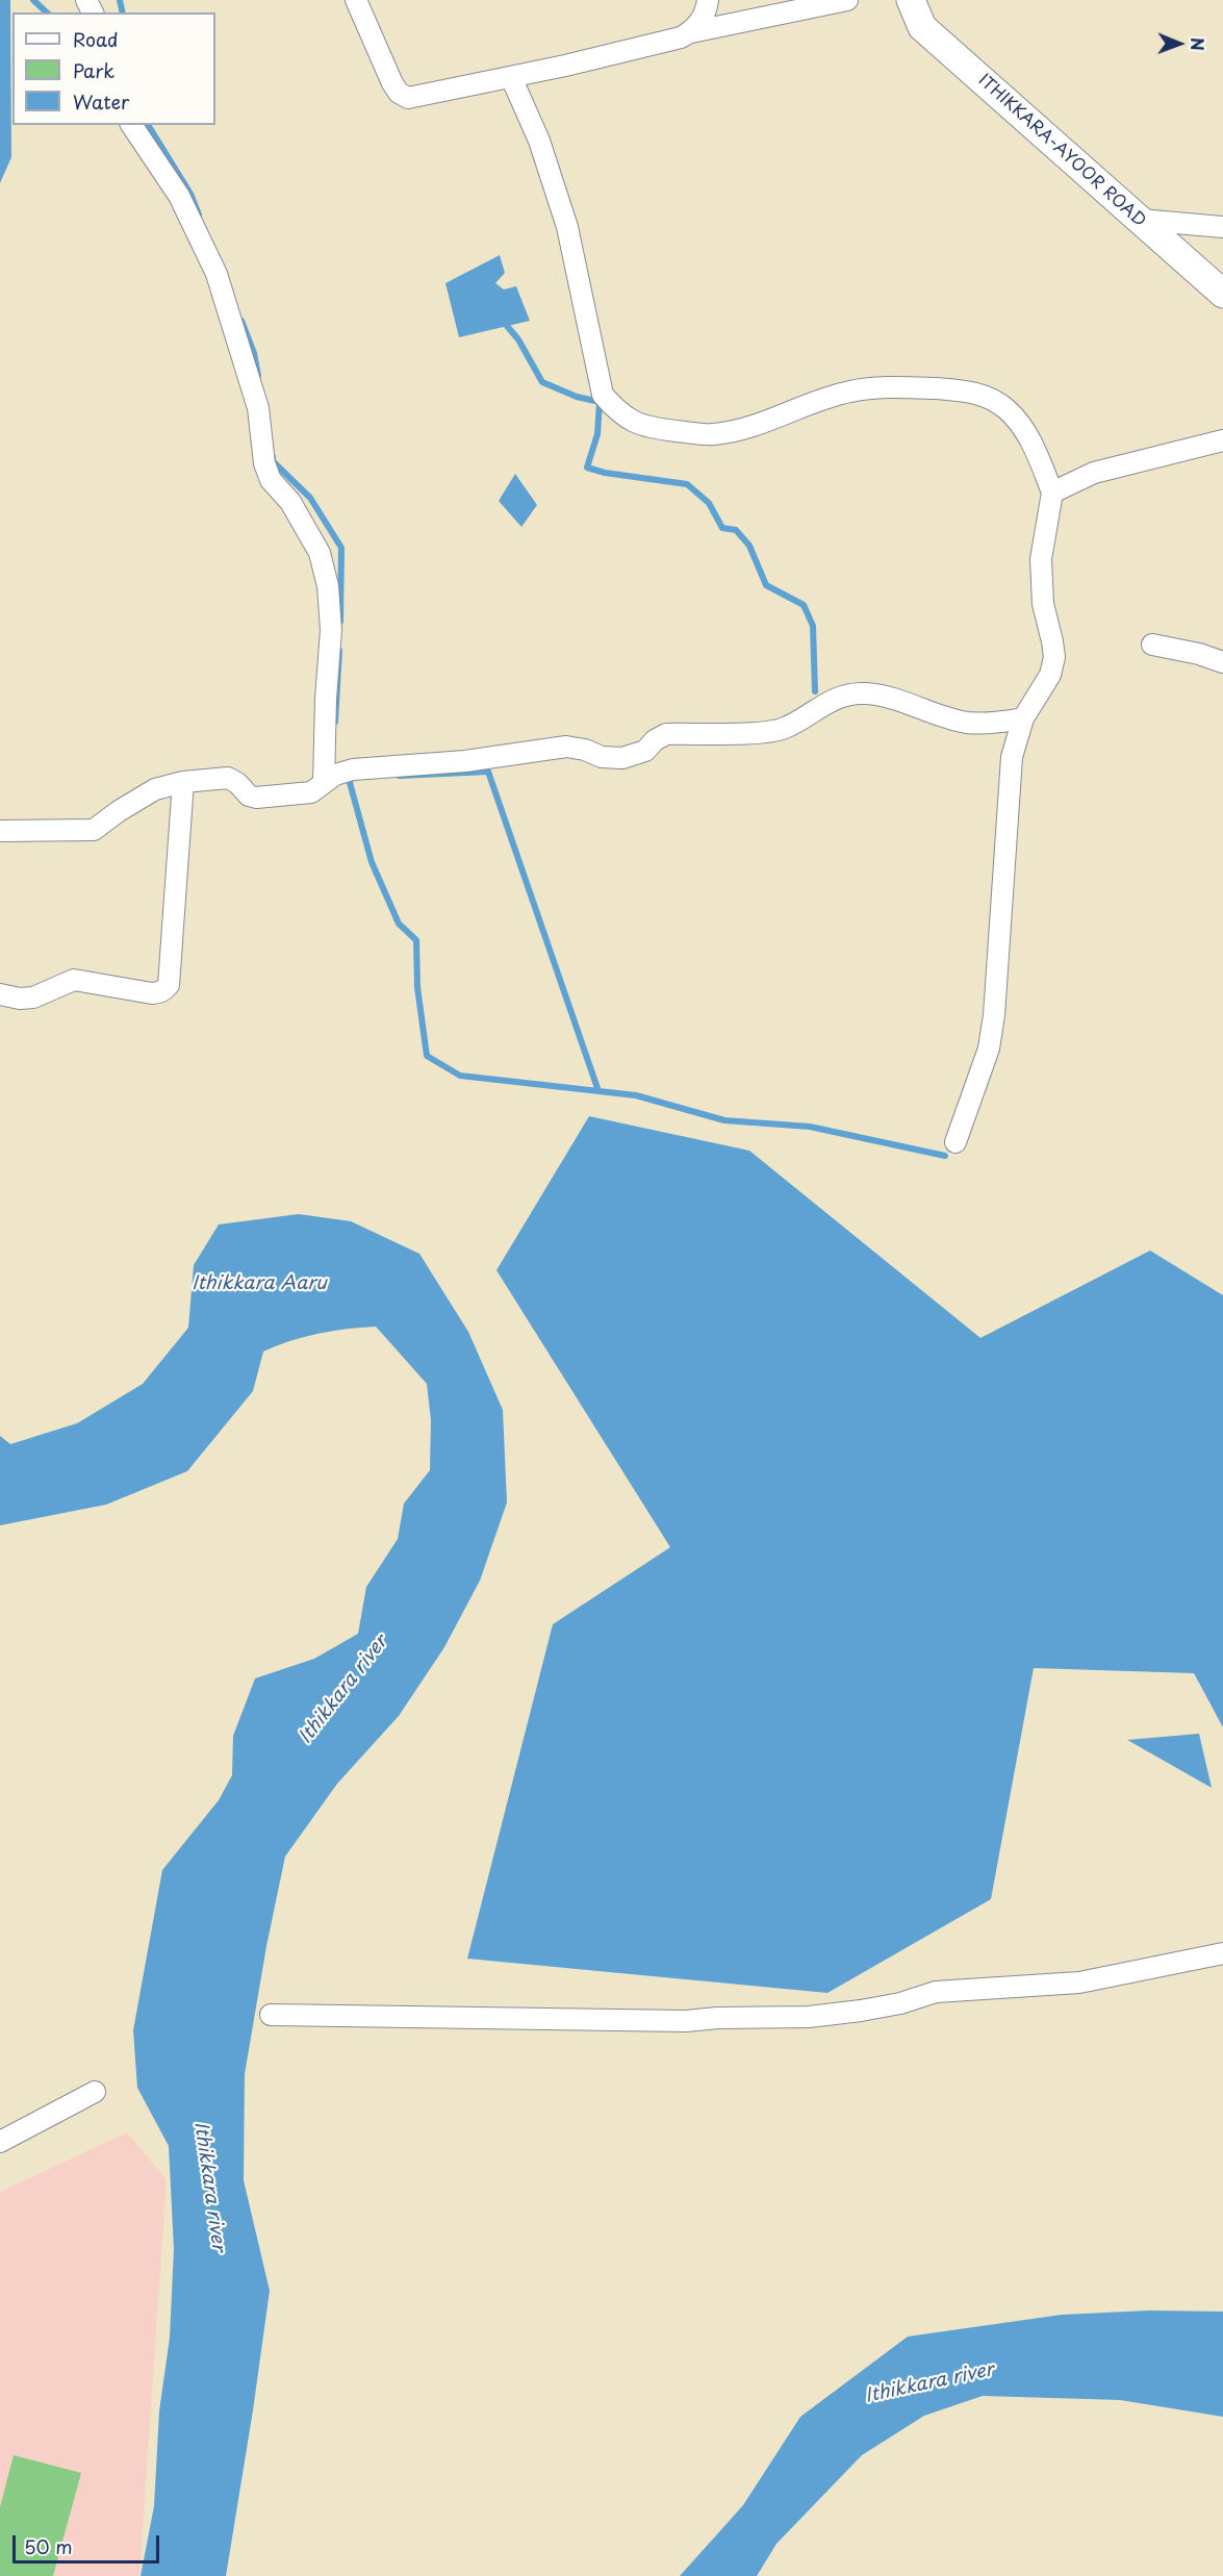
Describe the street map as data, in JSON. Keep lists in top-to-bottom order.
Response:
{
  "streets": {
    "main road": ["ITHIKKARA-AYOOR ROAD"]
  },
  "water": ["Ithikkara Aaru", "Ithikkara river"],
  "legend": ["Road", "Park", "Water"],
  "scale_bar": "50 m",
  "north": "right"
}
